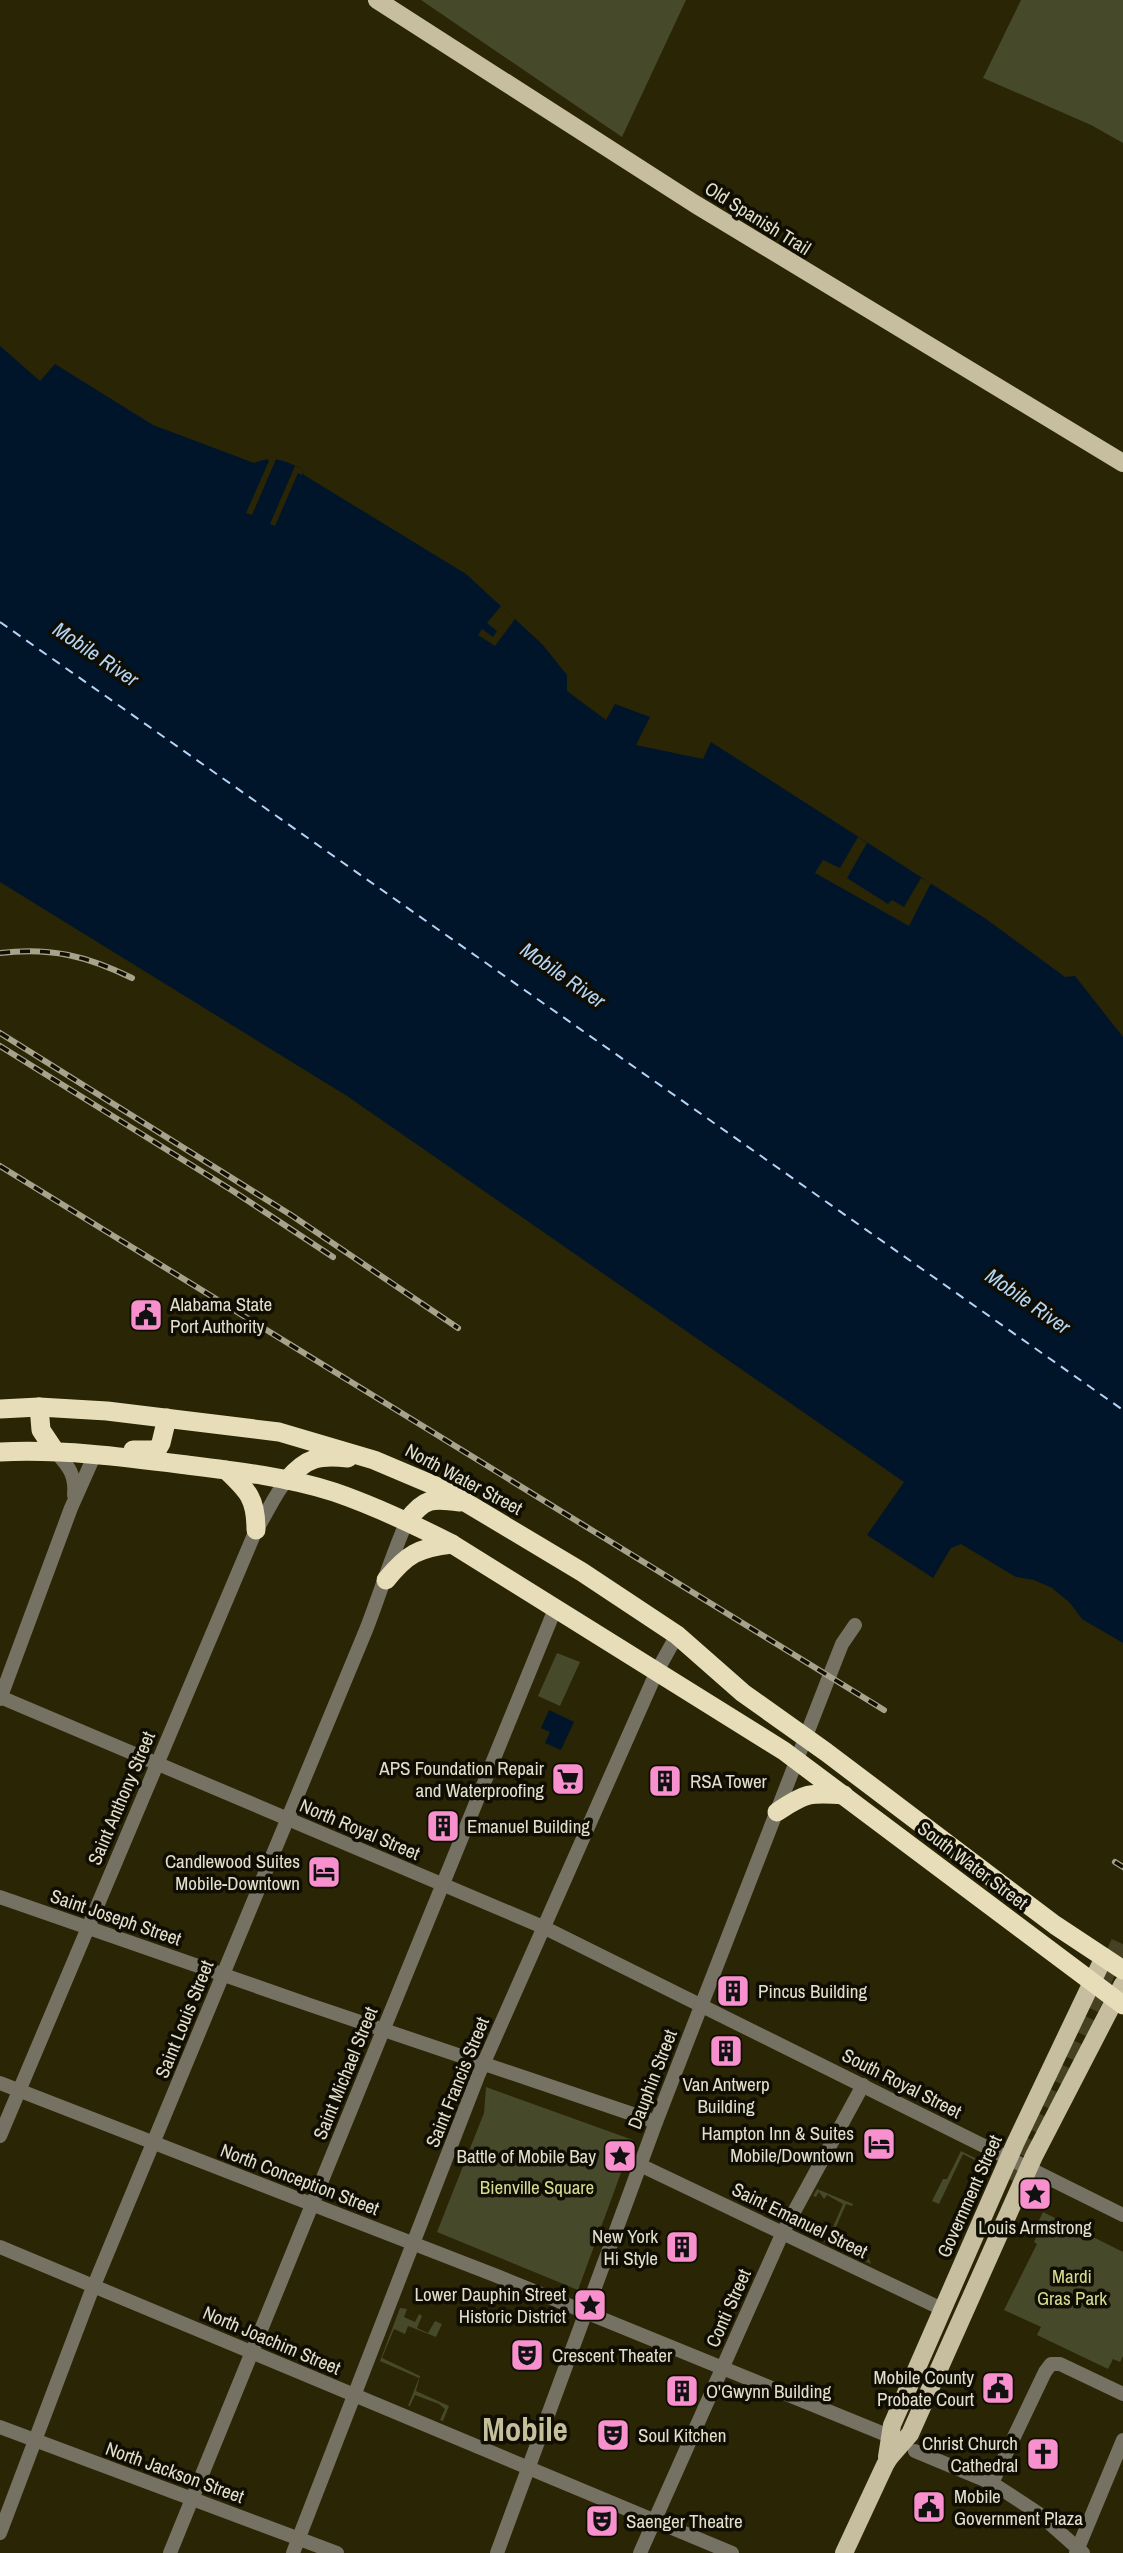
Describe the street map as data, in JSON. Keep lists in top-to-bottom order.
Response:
{
  "streets": {
    "highway": ["North Water Street", "South Water Street"],
    "main road": ["Old Spanish Trail", "Government Street"],
    "street": [
      "Saint Anthony Street",
      "North Royal Street",
      "Saint Joseph Street",
      "Saint Louis Street",
      "Saint Michael Street",
      "Dauphin Street",
      "Saint Francis Street",
      "South Royal Street",
      "North Conception Street",
      "Saint Emanuel Street",
      "Conti Street",
      "North Joachim Street",
      "North Jackson Street"
    ]
  },
  "crossings": [
    ["North Water Street", "South Water Street"],
    ["North Water Street", "Dauphin Street"],
    ["North Water Street", "Saint Francis Street"],
    ["Saint Anthony Street", "North Royal Street"],
    ["Saint Anthony Street", "Saint Joseph Street"],
    ["Saint Anthony Street", "North Conception Street"],
    ["North Royal Street", "Saint Louis Street"],
    ["North Royal Street", "Saint Michael Street"],
    ["North Royal Street", "Dauphin Street"],
    ["North Royal Street", "Saint Francis Street"],
    ["North Royal Street", "South Royal Street"],
    ["South Water Street", "Dauphin Street"],
    ["South Water Street", "Government Street"],
    ["Saint Joseph Street", "Saint Louis Street"],
    ["Saint Joseph Street", "Saint Michael Street"],
    ["Saint Joseph Street", "Dauphin Street"],
    ["Saint Joseph Street", "Saint Francis Street"],
    ["Saint Louis Street", "North Conception Street"],
    ["Saint Louis Street", "North Joachim Street"],
    ["Saint Louis Street", "North Jackson Street"],
    ["Saint Michael Street", "North Conception Street"],
    ["Saint Michael Street", "North Joachim Street"],
    ["Saint Michael Street", "North Jackson Street"],
    ["Dauphin Street", "South Royal Street"],
    ["Dauphin Street", "North Conception Street"],
    ["Dauphin Street", "Saint Emanuel Street"],
    ["Dauphin Street", "North Joachim Street"],
    ["Saint Francis Street", "North Conception Street"],
    ["Saint Francis Street", "North Joachim Street"],
    ["Saint Francis Street", "North Jackson Street"],
    ["South Royal Street", "Government Street"],
    ["South Royal Street", "Conti Street"],
    ["North Conception Street", "Government Street"],
    ["North Conception Street", "Conti Street"],
    ["Government Street", "Saint Emanuel Street"],
    ["Saint Emanuel Street", "Conti Street"],
    ["Conti Street", "North Joachim Street"]
  ],
  "districts": ["Mobile"],
  "water": ["Mobile River"],
  "parks": ["Bienville Square", "Mardi Gras Park"],
  "places": {
    "public building": ["Alabama State Port Authority", "Mobile County Probate Court", "Mobile Government Plaza"],
    "supermarket": ["APS Foundation Repair and Waterproofing"],
    "building": [
      "RSA Tower",
      "Emanuel Building",
      "Pincus Building",
      "Van Antwerp Building",
      "New York Hi Style",
      "O'Gwynn Building"
    ],
    "hotel": ["Candlewood Suites Mobile-Downtown", "Hampton Inn & Suites Mobile/Downtown"],
    "place": ["Battle of Mobile Bay", "Louis Armstrong", "Lower Dauphin Street Historic District"],
    "theatre": ["Crescent Theater", "Soul Kitchen", "Saenger Theatre"],
    "church": ["Christ Church Cathedral"]
  }
}
